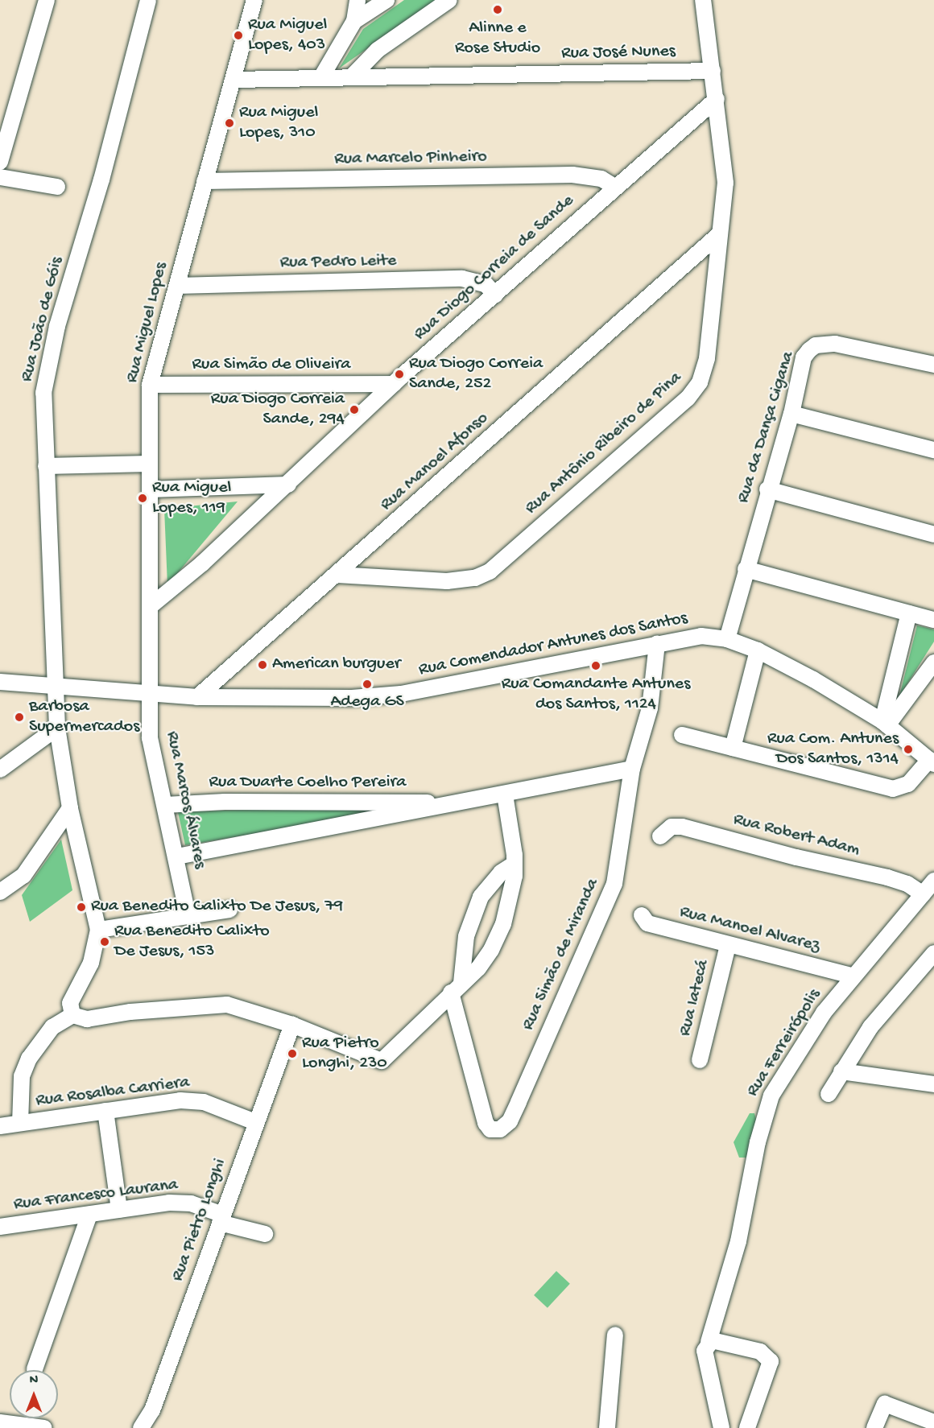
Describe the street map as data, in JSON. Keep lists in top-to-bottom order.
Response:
{
  "streets": {
    "street": [
      "Rua José Nunes",
      "Rua Marcelo Pinheiro",
      "Rua Pedro Leite",
      "Rua Diogo Correia de Sande",
      "Rua João de Góis",
      "Rua Miguel Lopes",
      "Rua Simão de Oliveira",
      "Rua da Dança Cigana",
      "Rua Antônio Ribeiro de Pina",
      "Rua Manoel Afonso",
      "Rua Comendador Antunes dos Santos",
      "Rua Duarte Coelho Pereira",
      "Rua Marcos Álvares",
      "Rua Robert Adam",
      "Rua Manoel Alvarez",
      "Rua Simão de Miranda",
      "Rua Iatecá",
      "Rua Ferreirópolis",
      "Rua Rosalba Carriera",
      "Rua Francesco Laurana",
      "Rua Pietro Longhi"
    ]
  },
  "crossings": [
    ["Rua José Nunes", "Rua Miguel Lopes"],
    ["Rua José Nunes", "Rua Antônio Ribeiro de Pina"],
    ["Rua Marcelo Pinheiro", "Rua Diogo Correia de Sande"],
    ["Rua Marcelo Pinheiro", "Rua Miguel Lopes"],
    ["Rua Pedro Leite", "Rua Diogo Correia de Sande"],
    ["Rua Pedro Leite", "Rua Miguel Lopes"],
    ["Rua Diogo Correia de Sande", "Rua Miguel Lopes"],
    ["Rua Diogo Correia de Sande", "Rua Simão de Oliveira"],
    ["Rua Diogo Correia de Sande", "Rua Antônio Ribeiro de Pina"],
    ["Rua João de Góis", "Rua Comendador Antunes dos Santos"],
    ["Rua Miguel Lopes", "Rua Simão de Oliveira"],
    ["Rua Miguel Lopes", "Rua Comendador Antunes dos Santos"],
    ["Rua Miguel Lopes", "Rua Marcos Álvares"],
    ["Rua da Dança Cigana", "Rua Comendador Antunes dos Santos"],
    ["Rua Antônio Ribeiro de Pina", "Rua Manoel Afonso"],
    ["Rua Manoel Afonso", "Rua Comendador Antunes dos Santos"],
    ["Rua Comendador Antunes dos Santos", "Rua Marcos Álvares"],
    ["Rua Comendador Antunes dos Santos", "Rua Simão de Miranda"],
    ["Rua Duarte Coelho Pereira", "Rua Marcos Álvares"],
    ["Rua Duarte Coelho Pereira", "Rua Simão de Miranda"],
    ["Rua Robert Adam", "Rua Ferreirópolis"],
    ["Rua Manoel Alvarez", "Rua Iatecá"],
    ["Rua Manoel Alvarez", "Rua Ferreirópolis"],
    ["Rua Rosalba Carriera", "Rua Pietro Longhi"],
    ["Rua Francesco Laurana", "Rua Pietro Longhi"]
  ],
  "places": [
    "Alinne e Rose Studio",
    "Rua Miguel Lopes, 403",
    "Rua Miguel Lopes, 310",
    "Rua Diogo Correia Sande, 252",
    "Rua Diogo Correia Sande, 294",
    "Rua Miguel Lopes, 119",
    "American burguer",
    "Rua Comandante Antunes dos Santos, 1124",
    "Adega GS",
    "Barbosa Supermercados",
    "Rua Com. Antunes Dos Santos, 1314",
    "Rua Benedito Calixto De Jesus, 79",
    "Rua Benedito Calixto De Jesus, 153",
    "Rua Pietro Longhi, 230"
  ],
  "north": "top"
}
